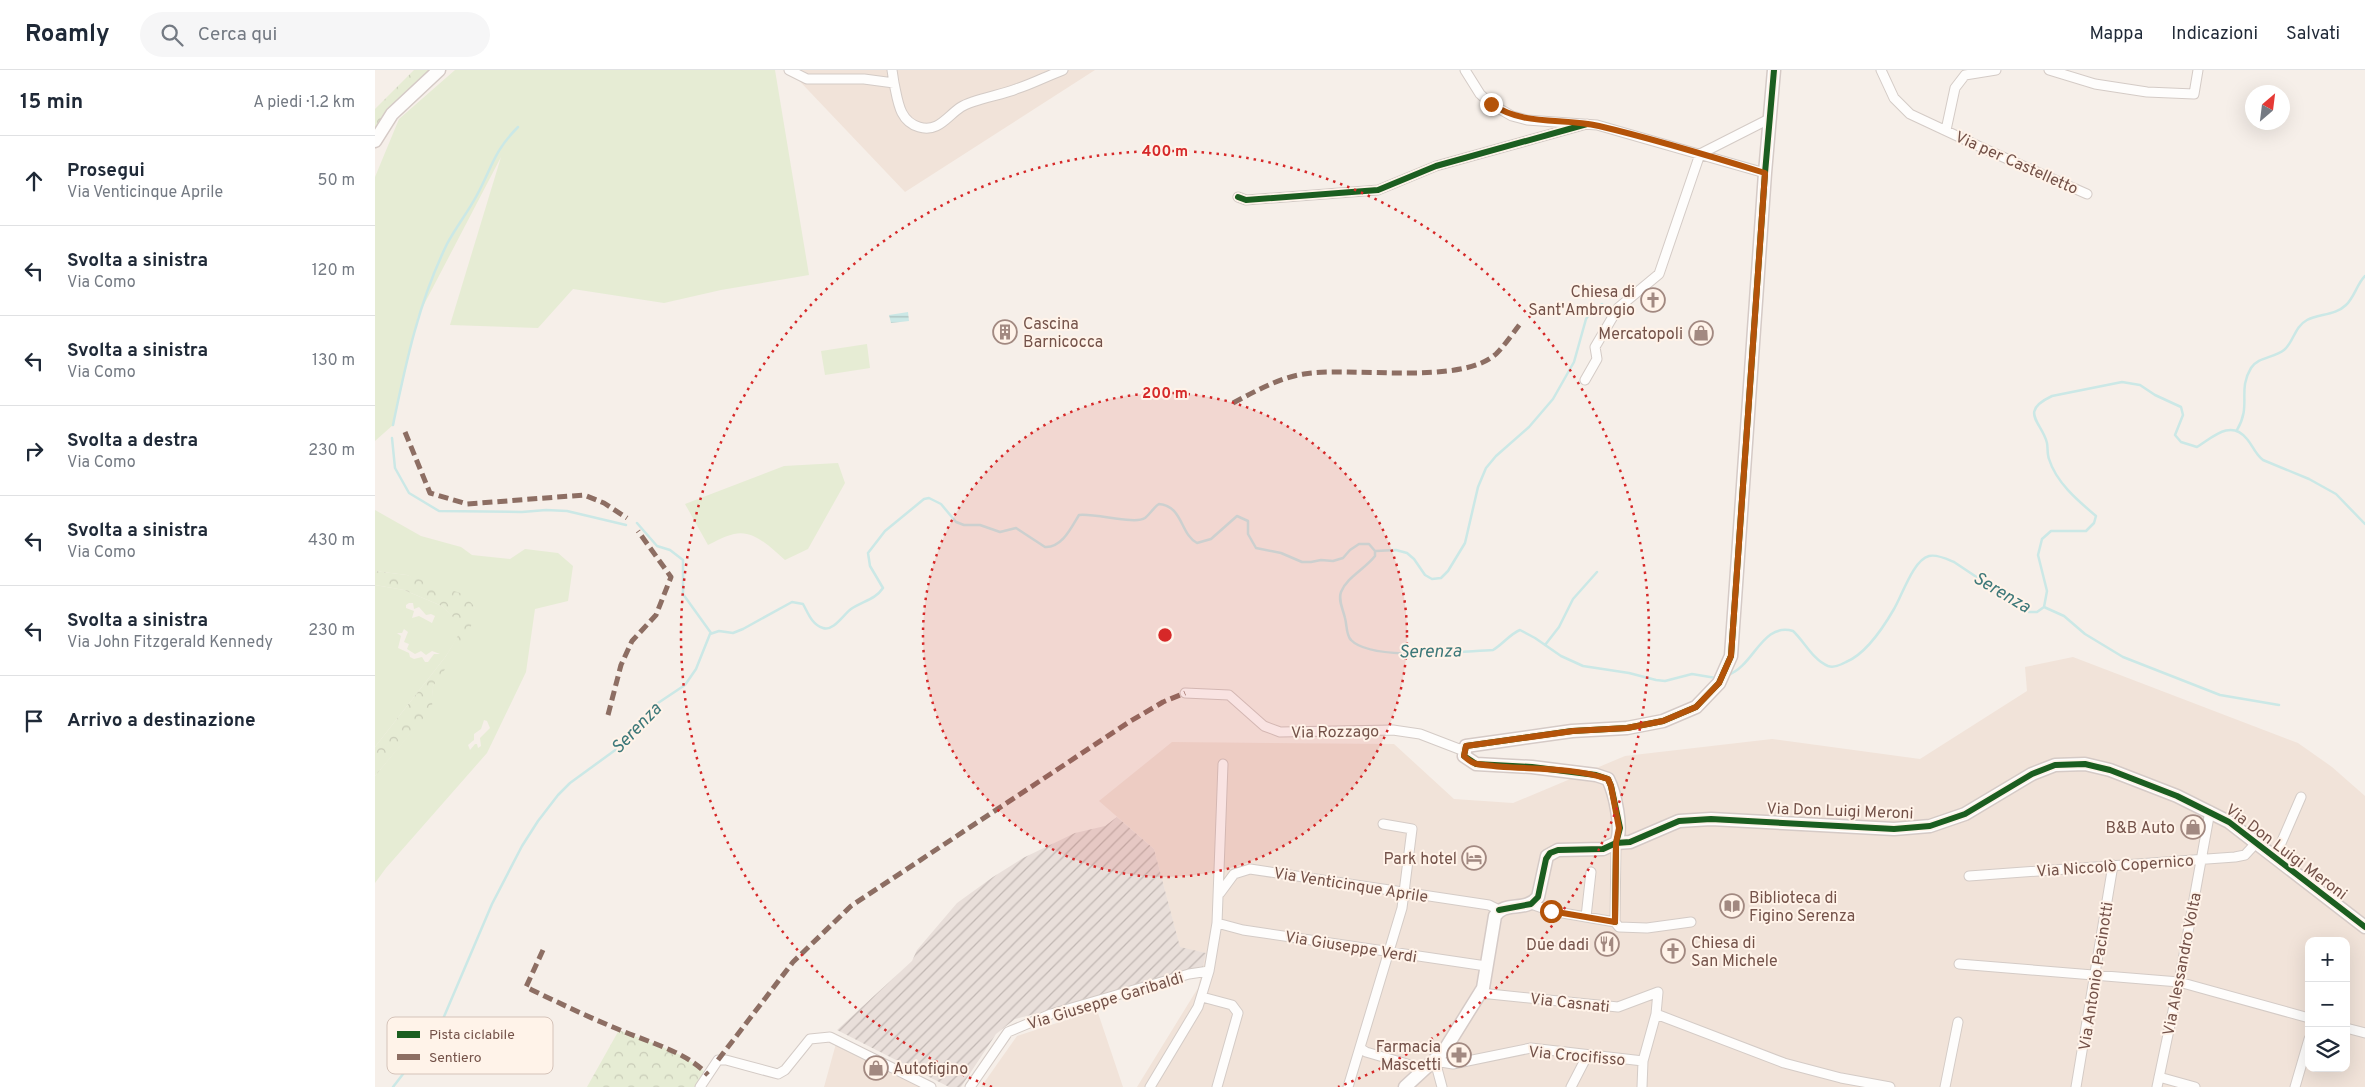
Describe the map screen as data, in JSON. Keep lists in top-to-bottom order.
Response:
{
  "streets": {
    "street": [
      "Via per Castelletto",
      "Via Rozzago",
      "Via Don Luigi Meroni",
      "Via Niccolò Copernico",
      "Via Venticinque Aprile",
      "Via Giuseppe Verdi",
      "Via Alessandro Volta",
      "Via Antonio Pacinotti",
      "Via Giuseppe Garibaldi",
      "Via Casnati",
      "Via Crocifisso"
    ]
  },
  "crossings": [
    ["Via Don Luigi Meroni", "Via Niccolò Copernico"],
    ["Via Don Luigi Meroni", "Via Alessandro Volta"],
    ["Via Niccolò Copernico", "Via Alessandro Volta"],
    ["Via Niccolò Copernico", "Via Antonio Pacinotti"],
    ["Via Casnati", "Via Crocifisso"]
  ],
  "water": ["Serenza"],
  "places": {
    "church": ["Chiesa di Sant'Ambrogio", "Chiesa di San Michele"],
    "building": ["Cascina Barnicocca"],
    "shop": ["Mercatopoli", "B&B Auto", "Autofigino"],
    "hotel": ["Park hotel"],
    "library": ["Biblioteca di Figino Serenza"],
    "restaurant": ["Due dadi"],
    "pharmacy": ["Farmacia Mascetti"]
  },
  "legend": ["Pista ciclabile", "Sentiero"],
  "north": "top right",
  "page": {
    "header": "Roamly",
    "search": "Cerca qui",
    "nav": ["Mappa", "Indicazioni", "Salvati"],
    "heading": ["15 min", "A piedi · 1.2 km"],
    "list": [
      ["Prosegui", "Via Venticinque Aprile", "50 m"],
      ["Svolta a sinistra", "Via Como", "120 m"],
      ["Svolta a sinistra", "Via Como", "130 m"],
      ["Svolta a destra", "Via Como", "230 m"],
      ["Svolta a sinistra", "Via Como", "430 m"],
      ["Svolta a sinistra", "Via John Fitzgerald Kennedy", "230 m"],
      "Arrivo a destinazione"
    ],
    "map_buttons": ["+", "−"]
  },
  "rings": ["400 m", "200 m"]
}
